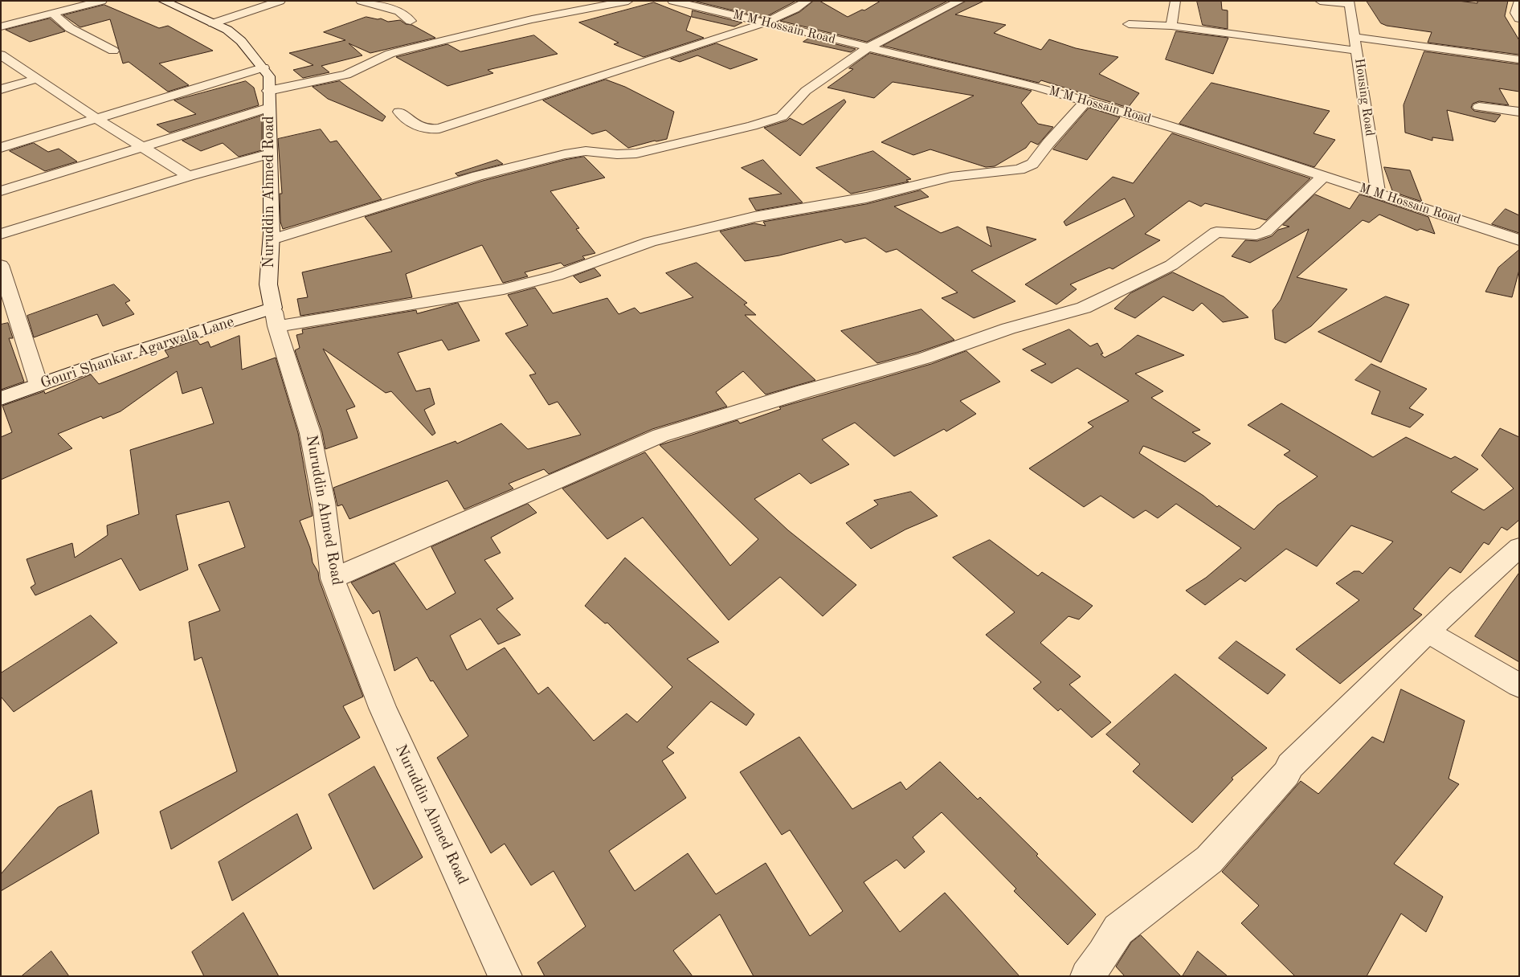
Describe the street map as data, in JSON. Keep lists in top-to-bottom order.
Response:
{
  "streets": {
    "street": [
      "M M Hossain Road",
      "Housing Road",
      "Nuruddin Ahmed Road",
      "Gouri Shankar Agarwala Lane"
    ]
  },
  "crossings": [
    ["M M Hossain Road", "Housing Road"],
    ["M M Hossain Road", "Gouri Shankar Agarwala Lane"],
    ["Nuruddin Ahmed Road", "Gouri Shankar Agarwala Lane"]
  ]
}
